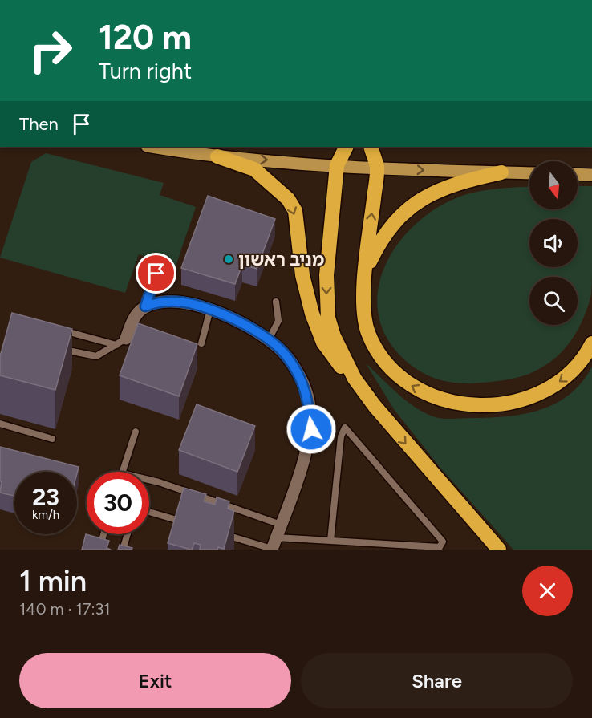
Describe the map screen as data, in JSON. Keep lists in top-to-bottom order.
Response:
{
  "places": ["מניב ראשון"],
  "north": "bottom",
  "page": {
    "turn": ["120 m", "Turn right"],
    "then": "Then",
    "speed": "23 km/h",
    "limit": "30",
    "heading": ["1 min", "140 m · 17:31"],
    "buttons": ["Exit", "Share"]
  }
}
